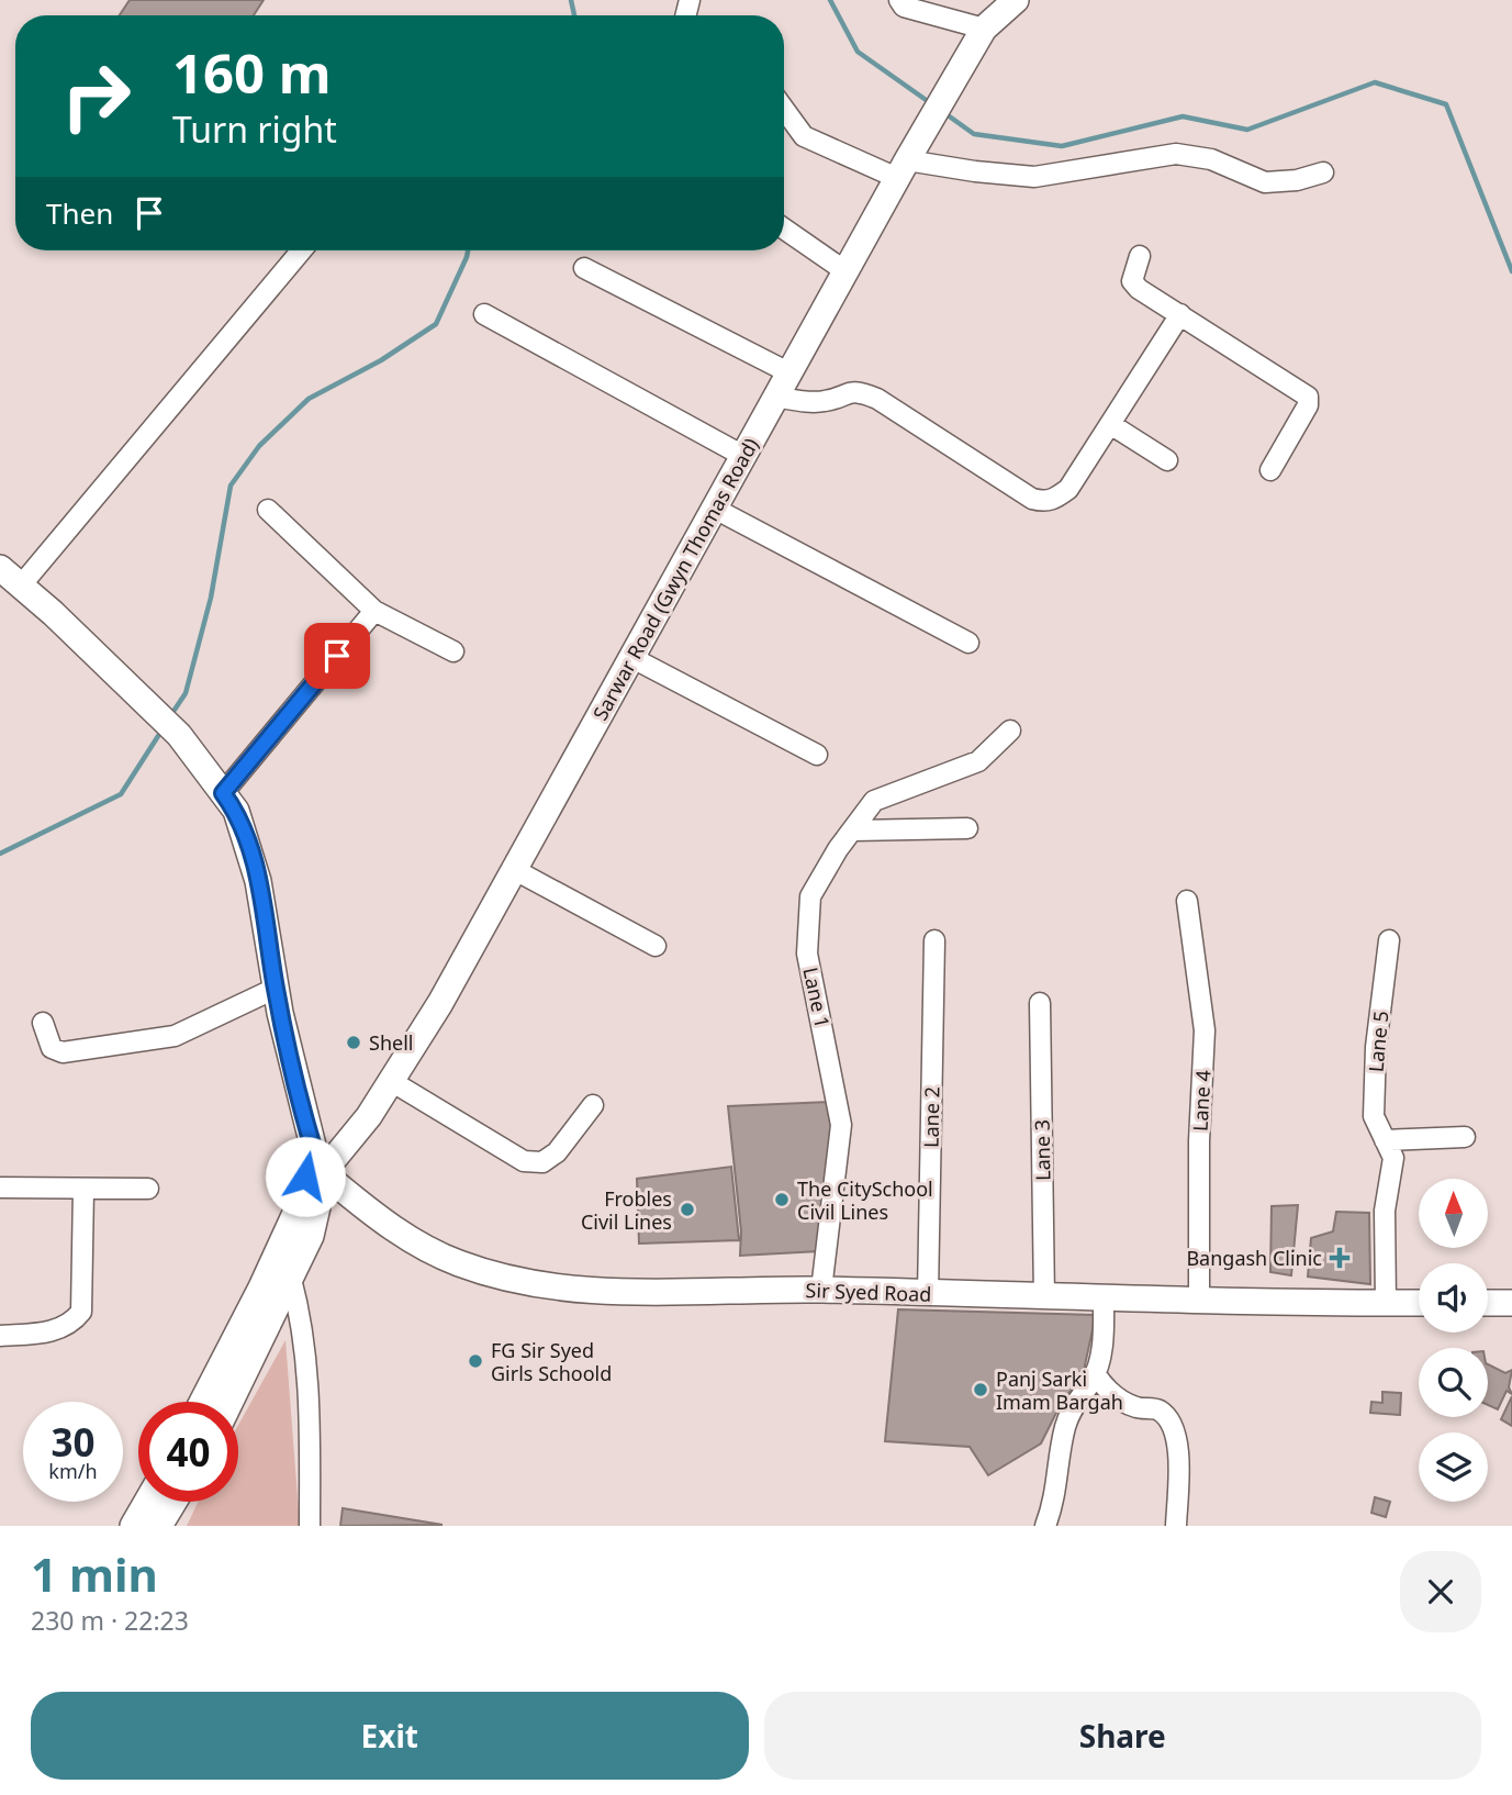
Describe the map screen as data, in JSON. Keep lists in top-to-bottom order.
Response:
{
  "streets": {
    "street": [
      "Sarwar Road (Gwyn Thomas Road)",
      "Lane 1",
      "Lane 5",
      "Lane 4",
      "Lane 2",
      "Lane 3",
      "Sir Syed Road"
    ]
  },
  "crossings": [
    ["Sarwar Road (Gwyn Thomas Road)", "Sir Syed Road"],
    ["Lane 1", "Sir Syed Road"],
    ["Lane 5", "Sir Syed Road"],
    ["Lane 4", "Sir Syed Road"],
    ["Lane 2", "Sir Syed Road"],
    ["Lane 3", "Sir Syed Road"]
  ],
  "places": {
    "other": [
      "Shell",
      "The CitySchool Civil Lines",
      "Frobles Civil Lines",
      "FG Sir Syed Girls Schoold",
      "Panj Sarki Imam Bargah"
    ],
    "health": ["Bangash Clinic"]
  },
  "north": "top",
  "page": {
    "turn": ["160 m", "Turn right"],
    "then": "Then",
    "speed": "30 km/h",
    "limit": "40",
    "heading": ["1 min", "230 m · 22:23"],
    "buttons": ["Exit", "Share"]
  }
}
